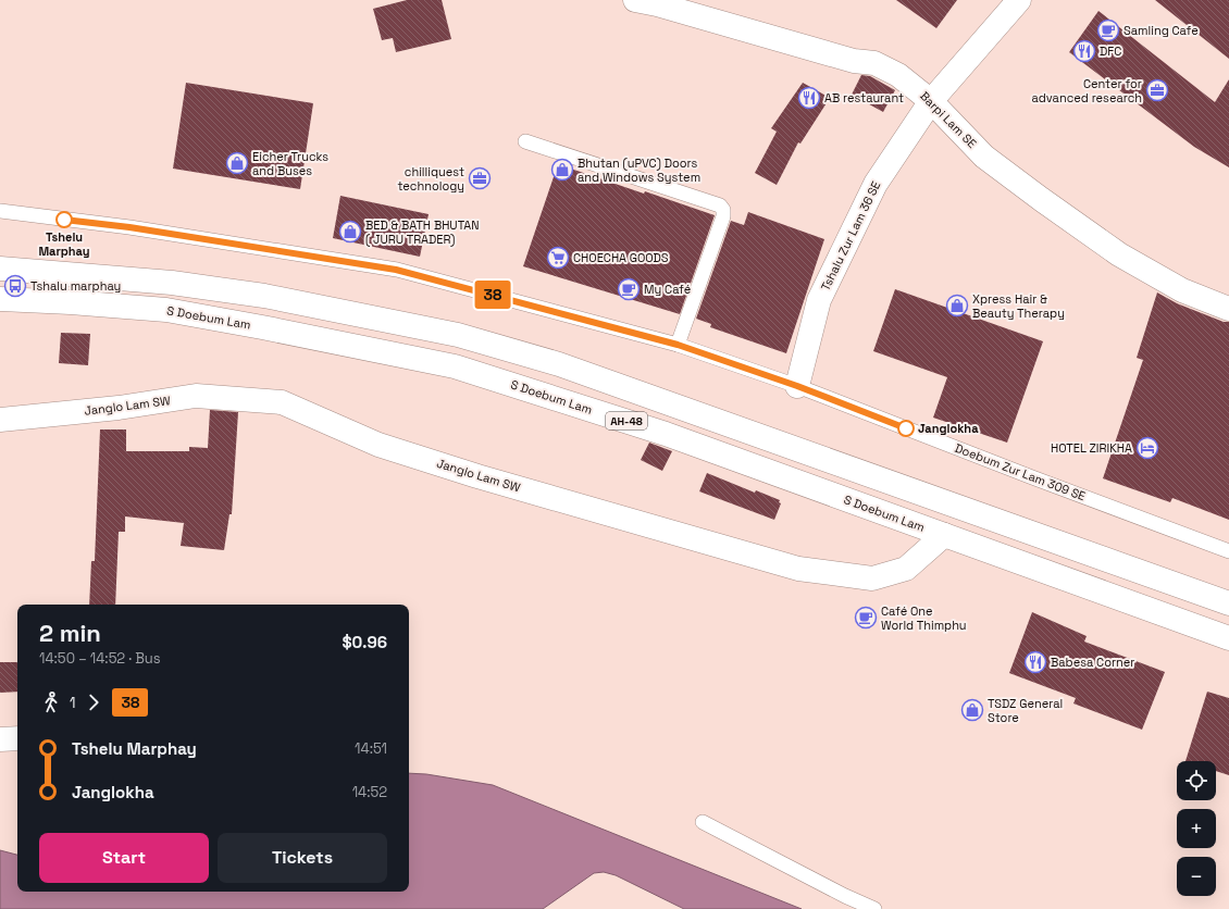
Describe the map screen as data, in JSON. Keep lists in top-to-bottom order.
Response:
{
  "streets": {
    "main road": [
      "Barpi Lam SE",
      "Tshalu Zur Lam 36 SE",
      "S Doebum Lam",
      "Janglo Lam SW",
      "AH-48"
    ],
    "lane": ["Doebum Zur Lam 309 SE"]
  },
  "crossings": [
    ["Barpi Lam SE", "Tshalu Zur Lam 36 SE"],
    ["Tshalu Zur Lam 36 SE", "Doebum Zur Lam 309 SE"],
    ["S Doebum Lam", "Janglo Lam SW"]
  ],
  "places": {
    "cafe": ["Samling Cafe", "My Café", "Café One World Thimphu"],
    "restaurant": ["DFC", "AB restaurant", "Babesa Corner"],
    "office": ["Center for advanced research", "chilliquest technology"],
    "shop": [
      "Eicher Trucks and Buses",
      "Bhutan (uPVC) Doors and Windows System",
      "BED & BATH BHUTAN ( JURU TRADER)",
      "Xpress Hair & Beauty Therapy",
      "TSDZ General Store"
    ],
    "other": ["Tshelu Marphay", "Janglokha"],
    "supermarket": ["CHOECHA GOODS"],
    "bus stop": ["Tshalu marphay"],
    "hotel": ["HOTEL ZIRIKHA"]
  },
  "lines": ["bus line 38"],
  "page": {
    "on_map": "38",
    "heading": ["2 min", "14:50 – 14:52 · Bus", "$0.96"],
    "legs": ["1", "38"],
    "list": [
      {
        "name": "Tshelu Marphay",
        "value": "14:51"
      },
      {
        "name": "Janglokha",
        "value": "14:52"
      }
    ],
    "map_buttons": ["+", "−"],
    "buttons": ["Start", "Tickets"]
  }
}
